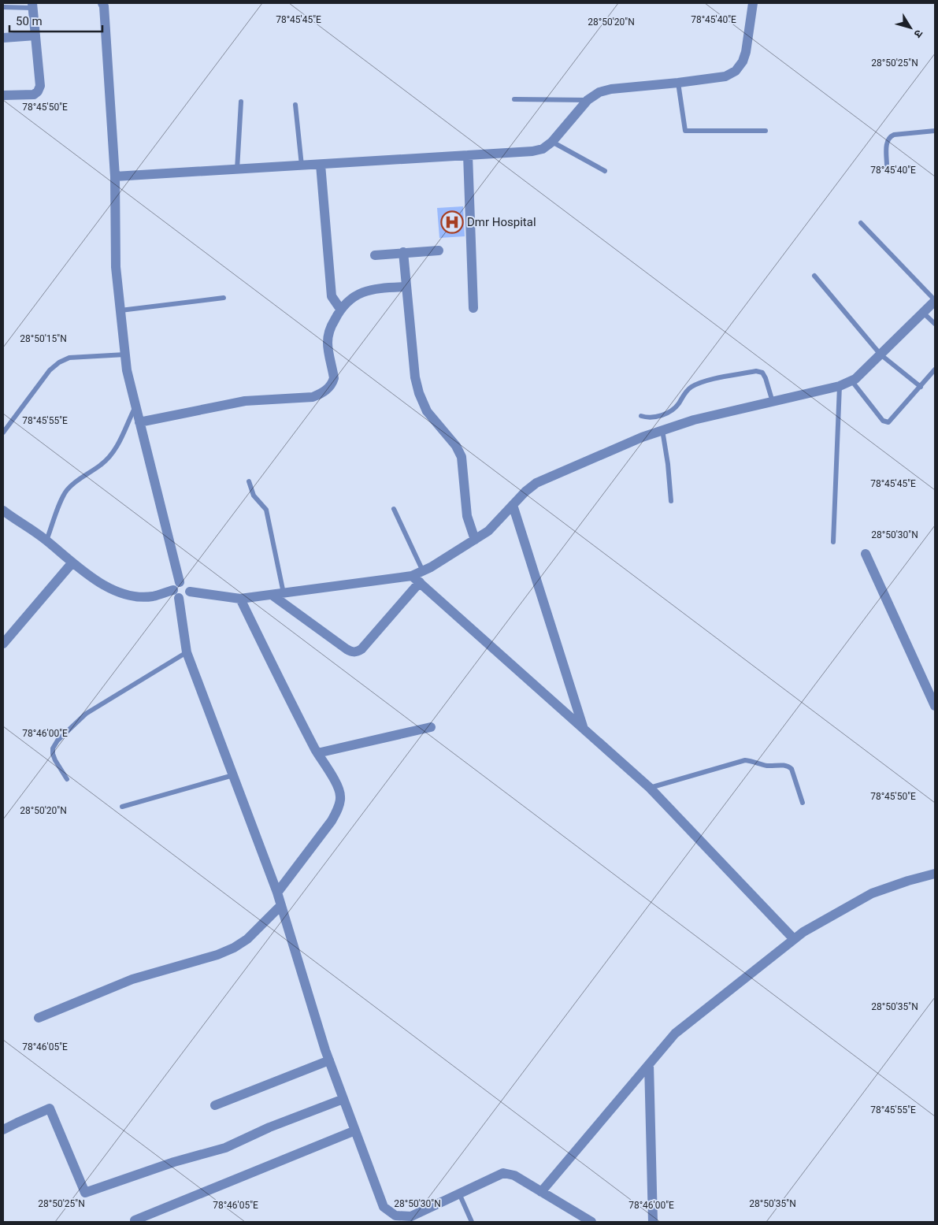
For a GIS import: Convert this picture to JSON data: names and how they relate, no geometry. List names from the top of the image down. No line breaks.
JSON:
{"places":{"hospital":["Dmr Hospital"]},"scale_bar":"50 m","north":"bottom right","coordinates":["78°45'45\"E","78°45'40\"E","28°50'20\"N","28°50'25\"N","78°45'50\"E","28°50'15\"N","78°45'55\"E","28°50'30\"N","78°46'00\"E","28°50'35\"N","78°46'05\"E"]}
